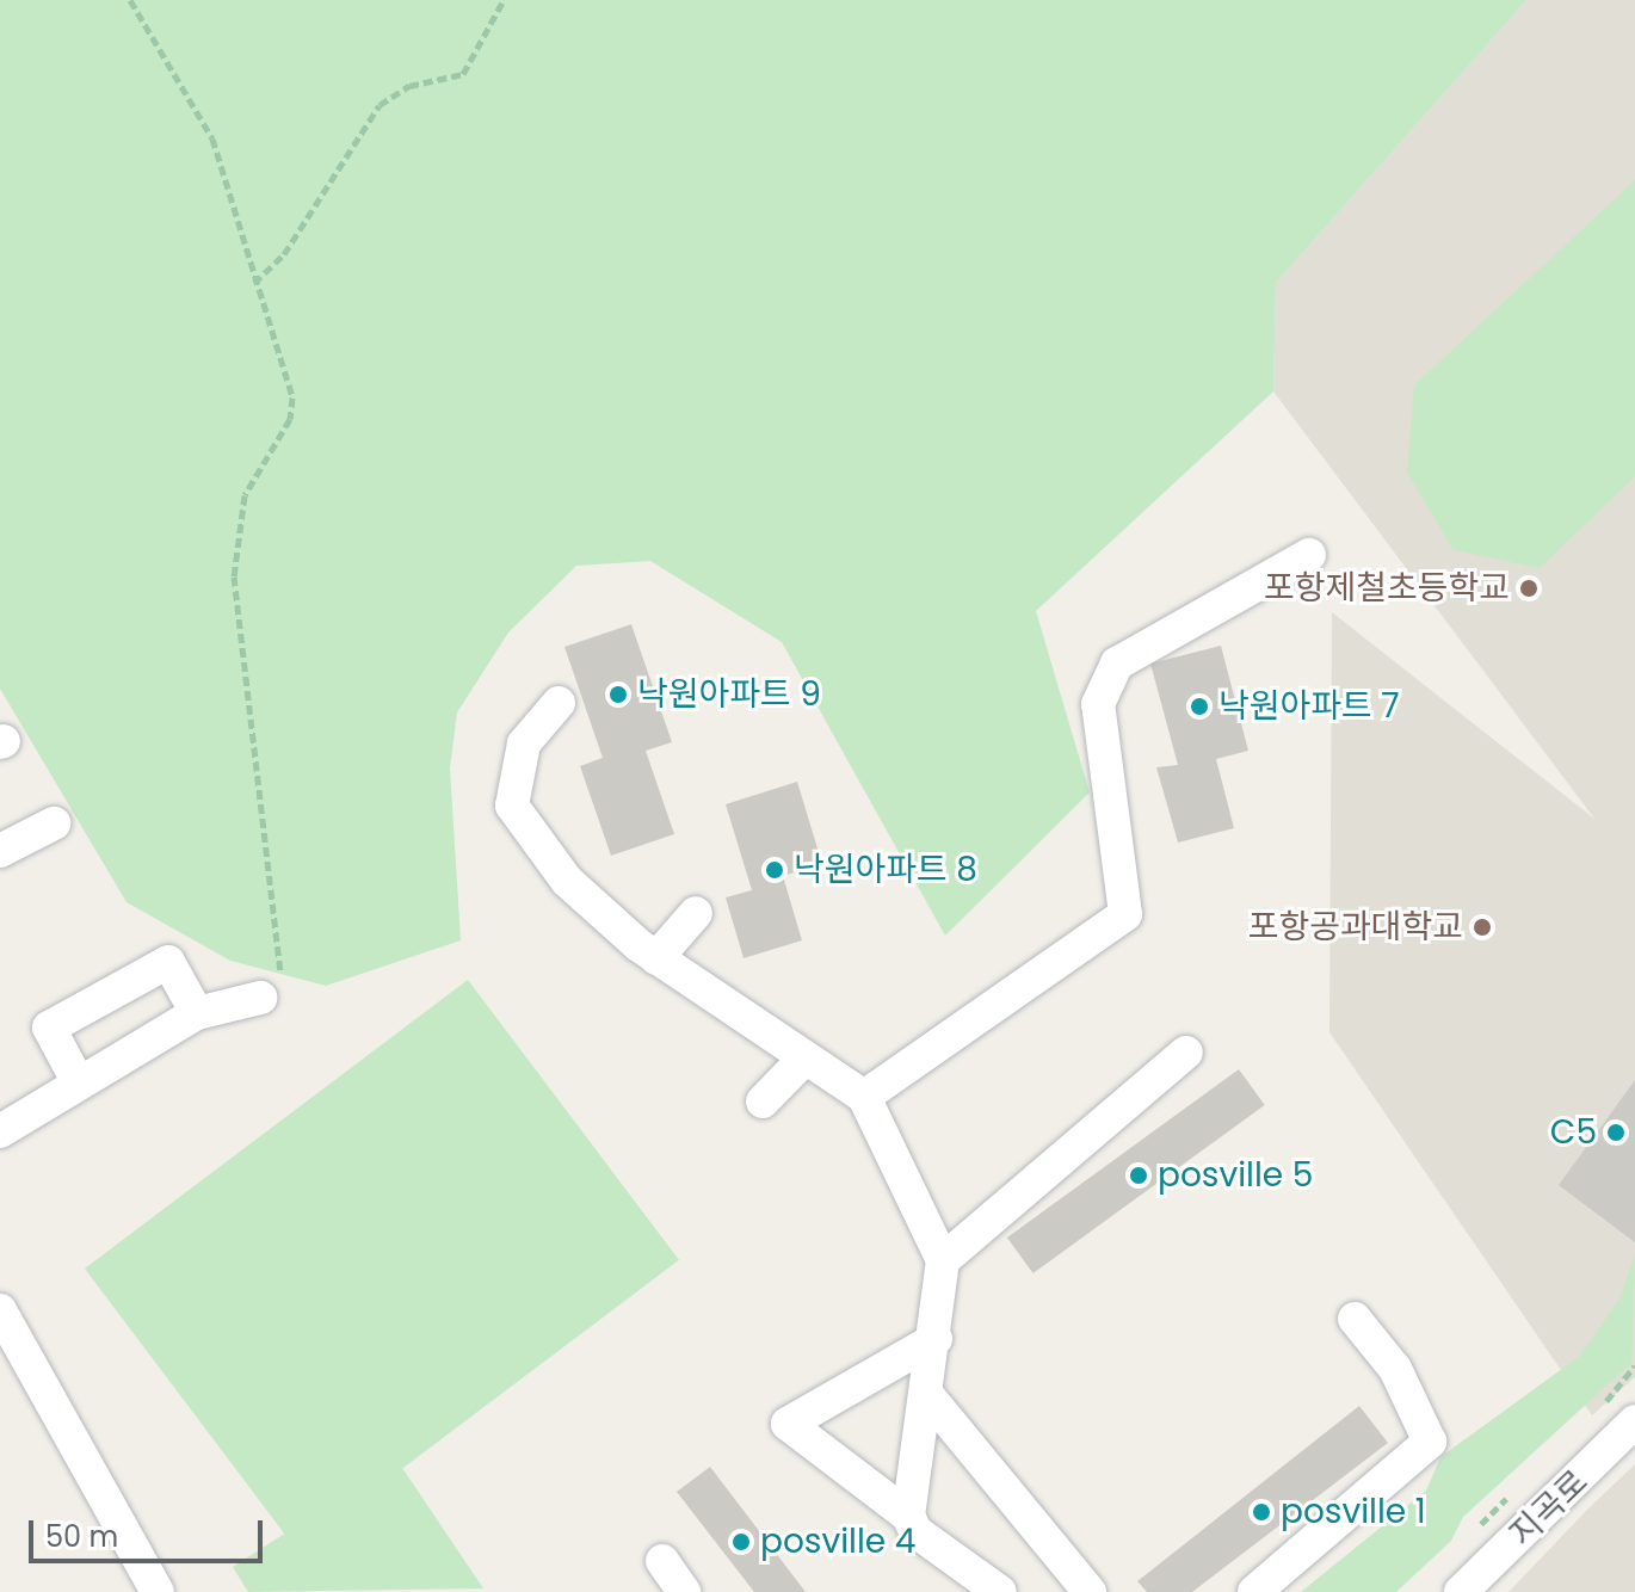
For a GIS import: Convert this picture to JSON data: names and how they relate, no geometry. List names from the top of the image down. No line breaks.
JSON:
{"streets":{"street":["지곡로"]},"places":["포항제철초등학교","낙원아파트 9","낙원아파트 7","낙원아파트 8","포항공과대학교","C5","posville 5","posville 1","posville 4"],"scale_bar":"50 m"}
